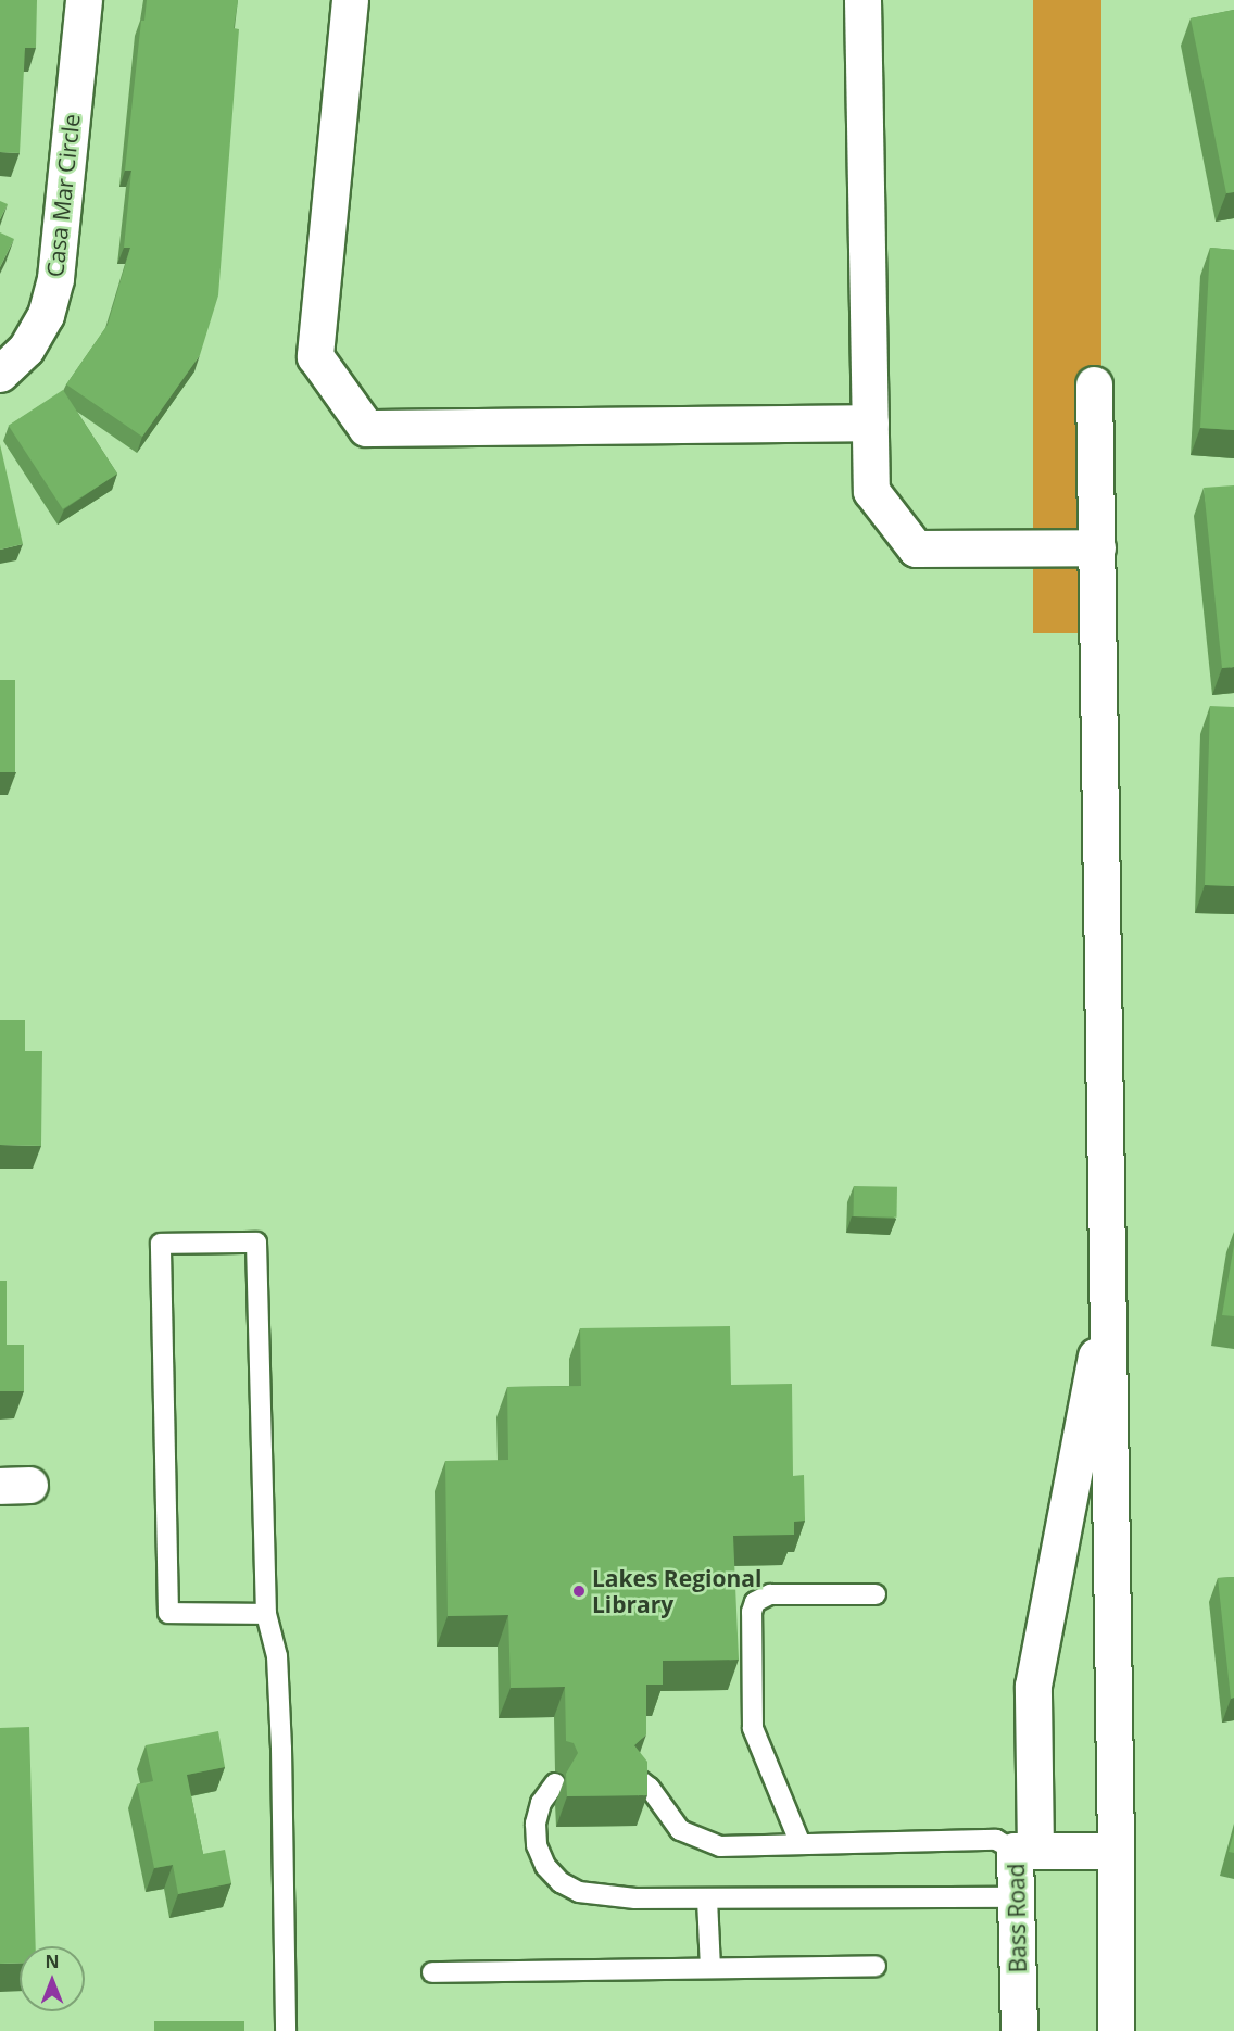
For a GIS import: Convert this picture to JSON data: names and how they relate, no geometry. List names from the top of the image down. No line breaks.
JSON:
{"streets":{"street":["Casa Mar Circle","Bass Road"]},"places":["Lakes Regional Library"],"north":"top"}
